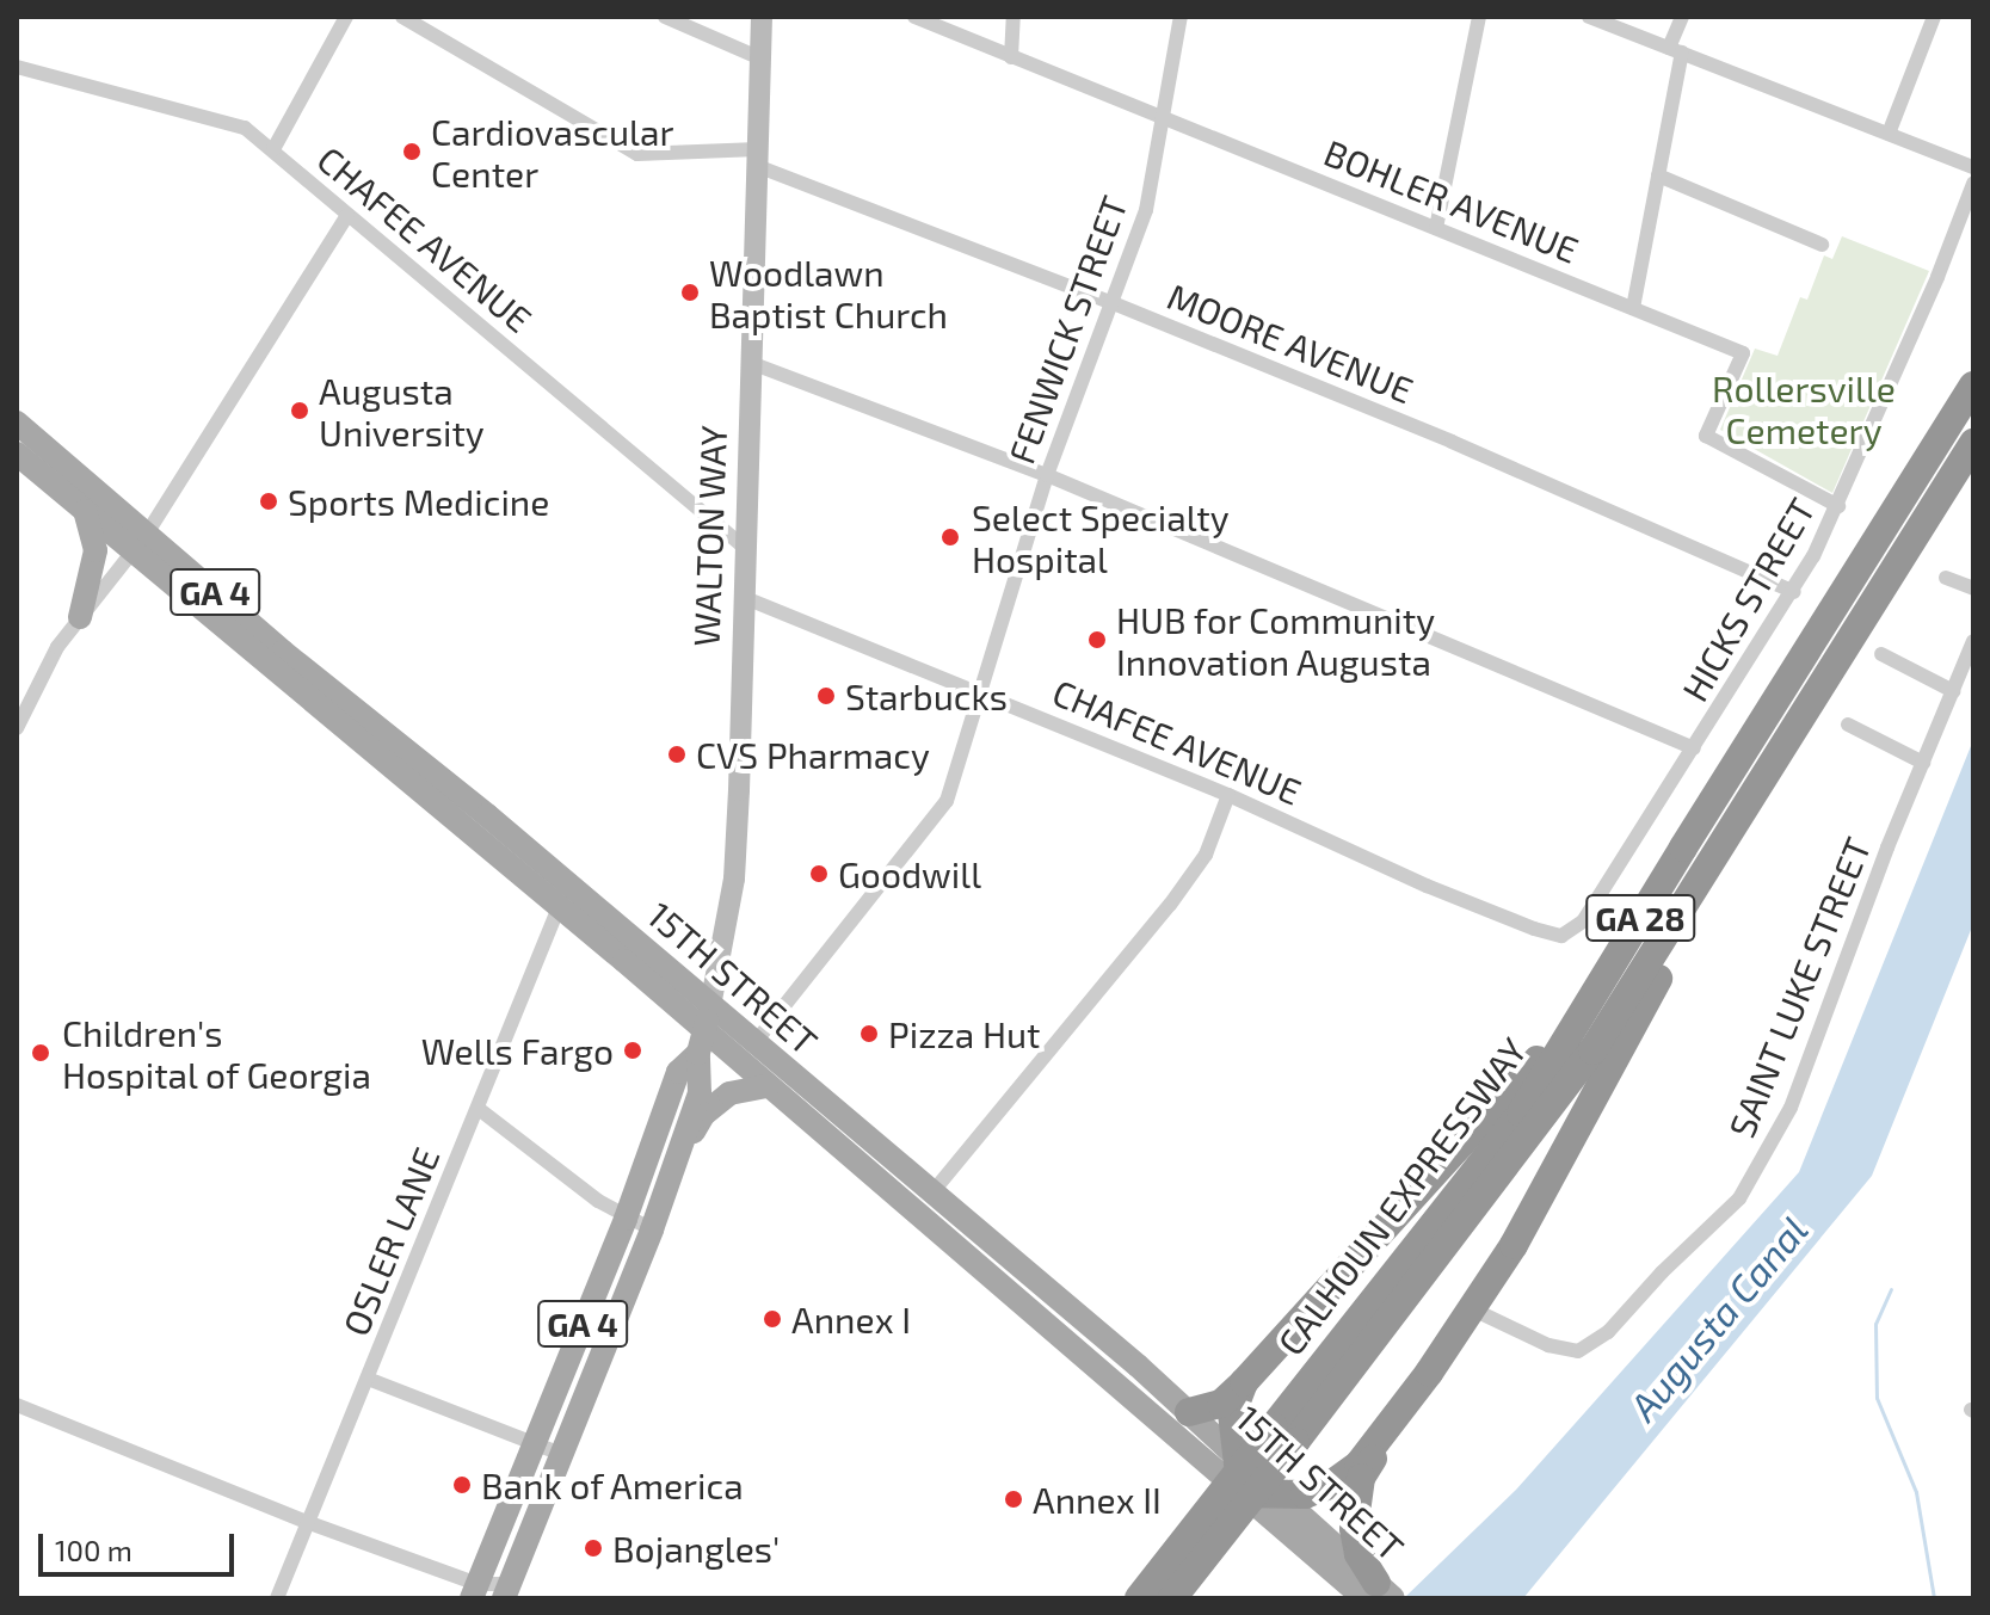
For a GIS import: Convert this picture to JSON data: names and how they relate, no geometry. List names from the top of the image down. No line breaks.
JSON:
{"streets":{"highway":["GA 28","CALHOUN EXPRESSWAY"],"main road":["WALTON WAY","GA 4","15TH STREET"],"street":["BOHLER AVENUE","CHAFEE AVENUE","FENWICK STREET","MOORE AVENUE","HICKS STREET","SAINT LUKE STREET","OSLER LANE"]},"crossings":[["BOHLER AVENUE","FENWICK STREET"],["BOHLER AVENUE","HICKS STREET"],["CHAFEE AVENUE","FENWICK STREET"],["CHAFEE AVENUE","WALTON WAY"],["CHAFEE AVENUE","HICKS STREET"],["FENWICK STREET","MOORE AVENUE"],["FENWICK STREET","15TH STREET"],["MOORE AVENUE","WALTON WAY"],["MOORE AVENUE","HICKS STREET"],["WALTON WAY","15TH STREET"],["15TH STREET","OSLER LANE"]],"water":["Augusta Canal"],"parks":["Rollersville Cemetery"],"places":["Cardiovascular Center","Woodlawn Baptist Church","Augusta University","Sports Medicine","Select Specialty Hospital","HUB for Community Innovation Augusta","Starbucks","CVS Pharmacy","Goodwill","Pizza Hut","Wells Fargo","Children's Hospital of Georgia","Annex I","Bank of America","Annex II","Bojangles'"],"scale_bar":"100 m"}
